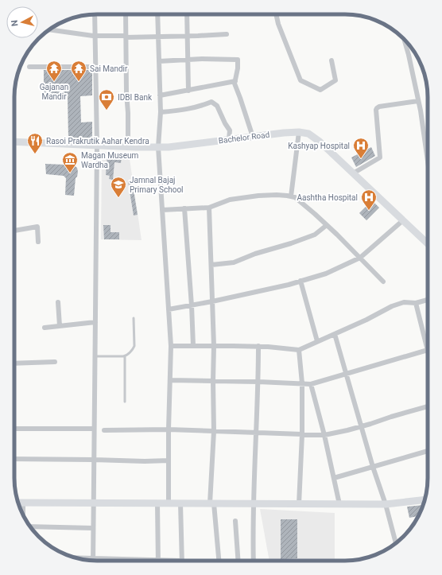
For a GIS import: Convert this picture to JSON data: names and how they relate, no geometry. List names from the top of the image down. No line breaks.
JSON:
{"streets":{"main road":["Bachelor Road"]},"places":{"temple":["Gajanan Mandir","Sai Mandir"],"bank":["IDBI Bank"],"restaurant":["Rasoi Prakrutik Aahar Kendra"],"hospital":["Kashyap Hospital","Aashtha Hospital"],"museum":["Magan Museum Wardha"],"school or university":["Jamnal Bajaj Primary School"]},"north":"left"}
